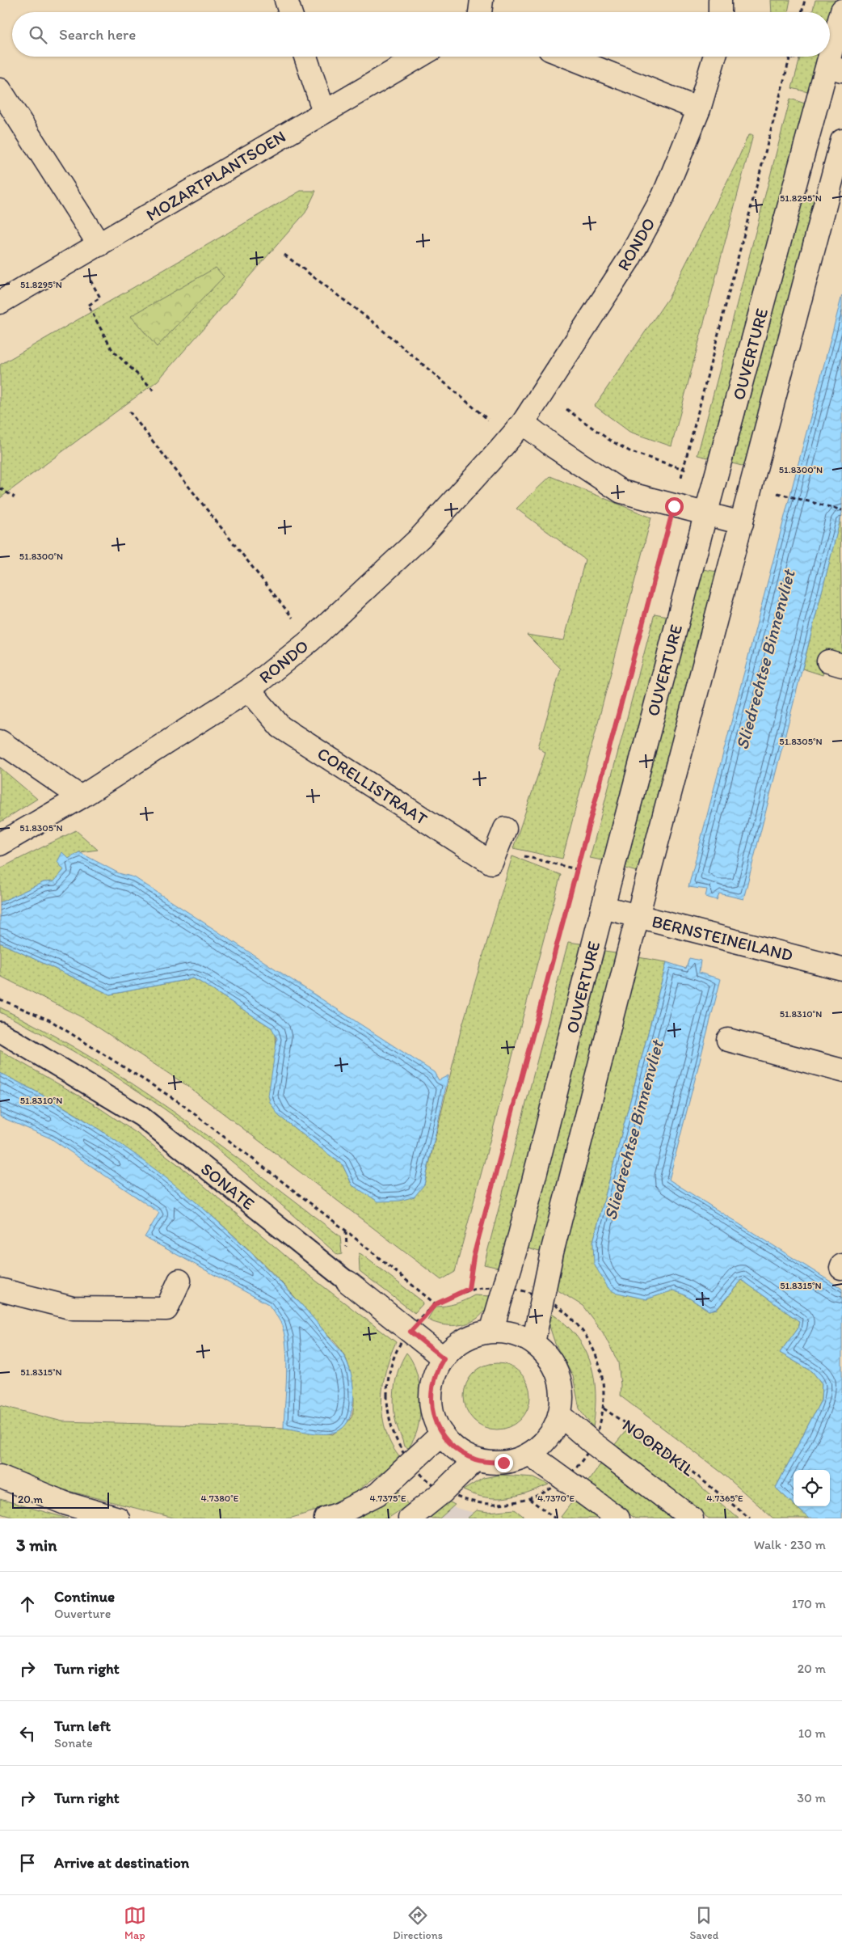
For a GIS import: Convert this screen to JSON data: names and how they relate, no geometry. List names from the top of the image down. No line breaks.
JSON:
{"streets":{"street":["MOZARTPLANTSOEN","RONDO","OUVERTURE","CORELLISTRAAT","BERNSTEINEILAND","SONATE","NOORDKIL"]},"crossings":[["RONDO","CORELLISTRAAT"],["OUVERTURE","BERNSTEINEILAND"],["OUVERTURE","SONATE"],["OUVERTURE","NOORDKIL"],["SONATE","NOORDKIL"]],"water":["Sliedrechtse Binnenvliet"],"scale_bar":"20 m","page":{"search":"Search here","scale":"20 m","heading":["3 min","Walk · 230 m"],"list":[["Continue","Ouverture","170 m"],["Turn right","20 m"],["Turn left","Sonate","10 m"],["Turn right","30 m"],"Arrive at destination"],"nav":["Map","Directions","Saved"]},"coordinates":["51.8295°N","51.8300°N","51.8305°N","51.8310°N","51.8315°N","4.7380°E","4.7375°E","4.7370°E","4.7365°E"]}
